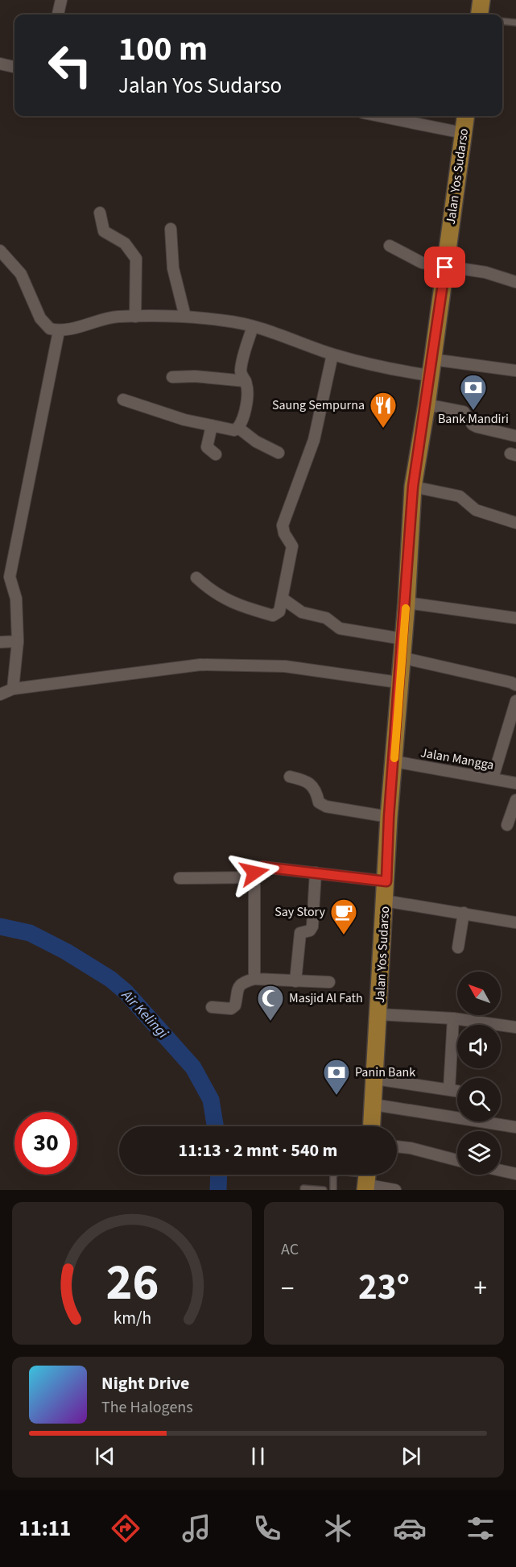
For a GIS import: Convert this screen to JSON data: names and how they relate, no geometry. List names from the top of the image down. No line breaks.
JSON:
{"streets":{"highway":["Jalan Yos Sudarso"],"street":["Jalan Mangga"]},"crossings":[["Jalan Yos Sudarso","Jalan Mangga"]],"water":["Air Kelingi"],"places":{"bank":["Bank Mandiri","Panin Bank"],"restaurant":["Saung Sempurna"],"cafe":["Say Story"],"mosque":["Masjid Al Fath"]},"north":"top left","page":{"turn":["100 m","Jalan Yos Sudarso"],"limit":"30","trip":"11:13 · 2 mnt · 540 m","tile":"AC","heat":["−","23°","+"],"song":["Night Drive","The Halogens"],"tabs":"11:11","gauge":["26","km/h"]}}
